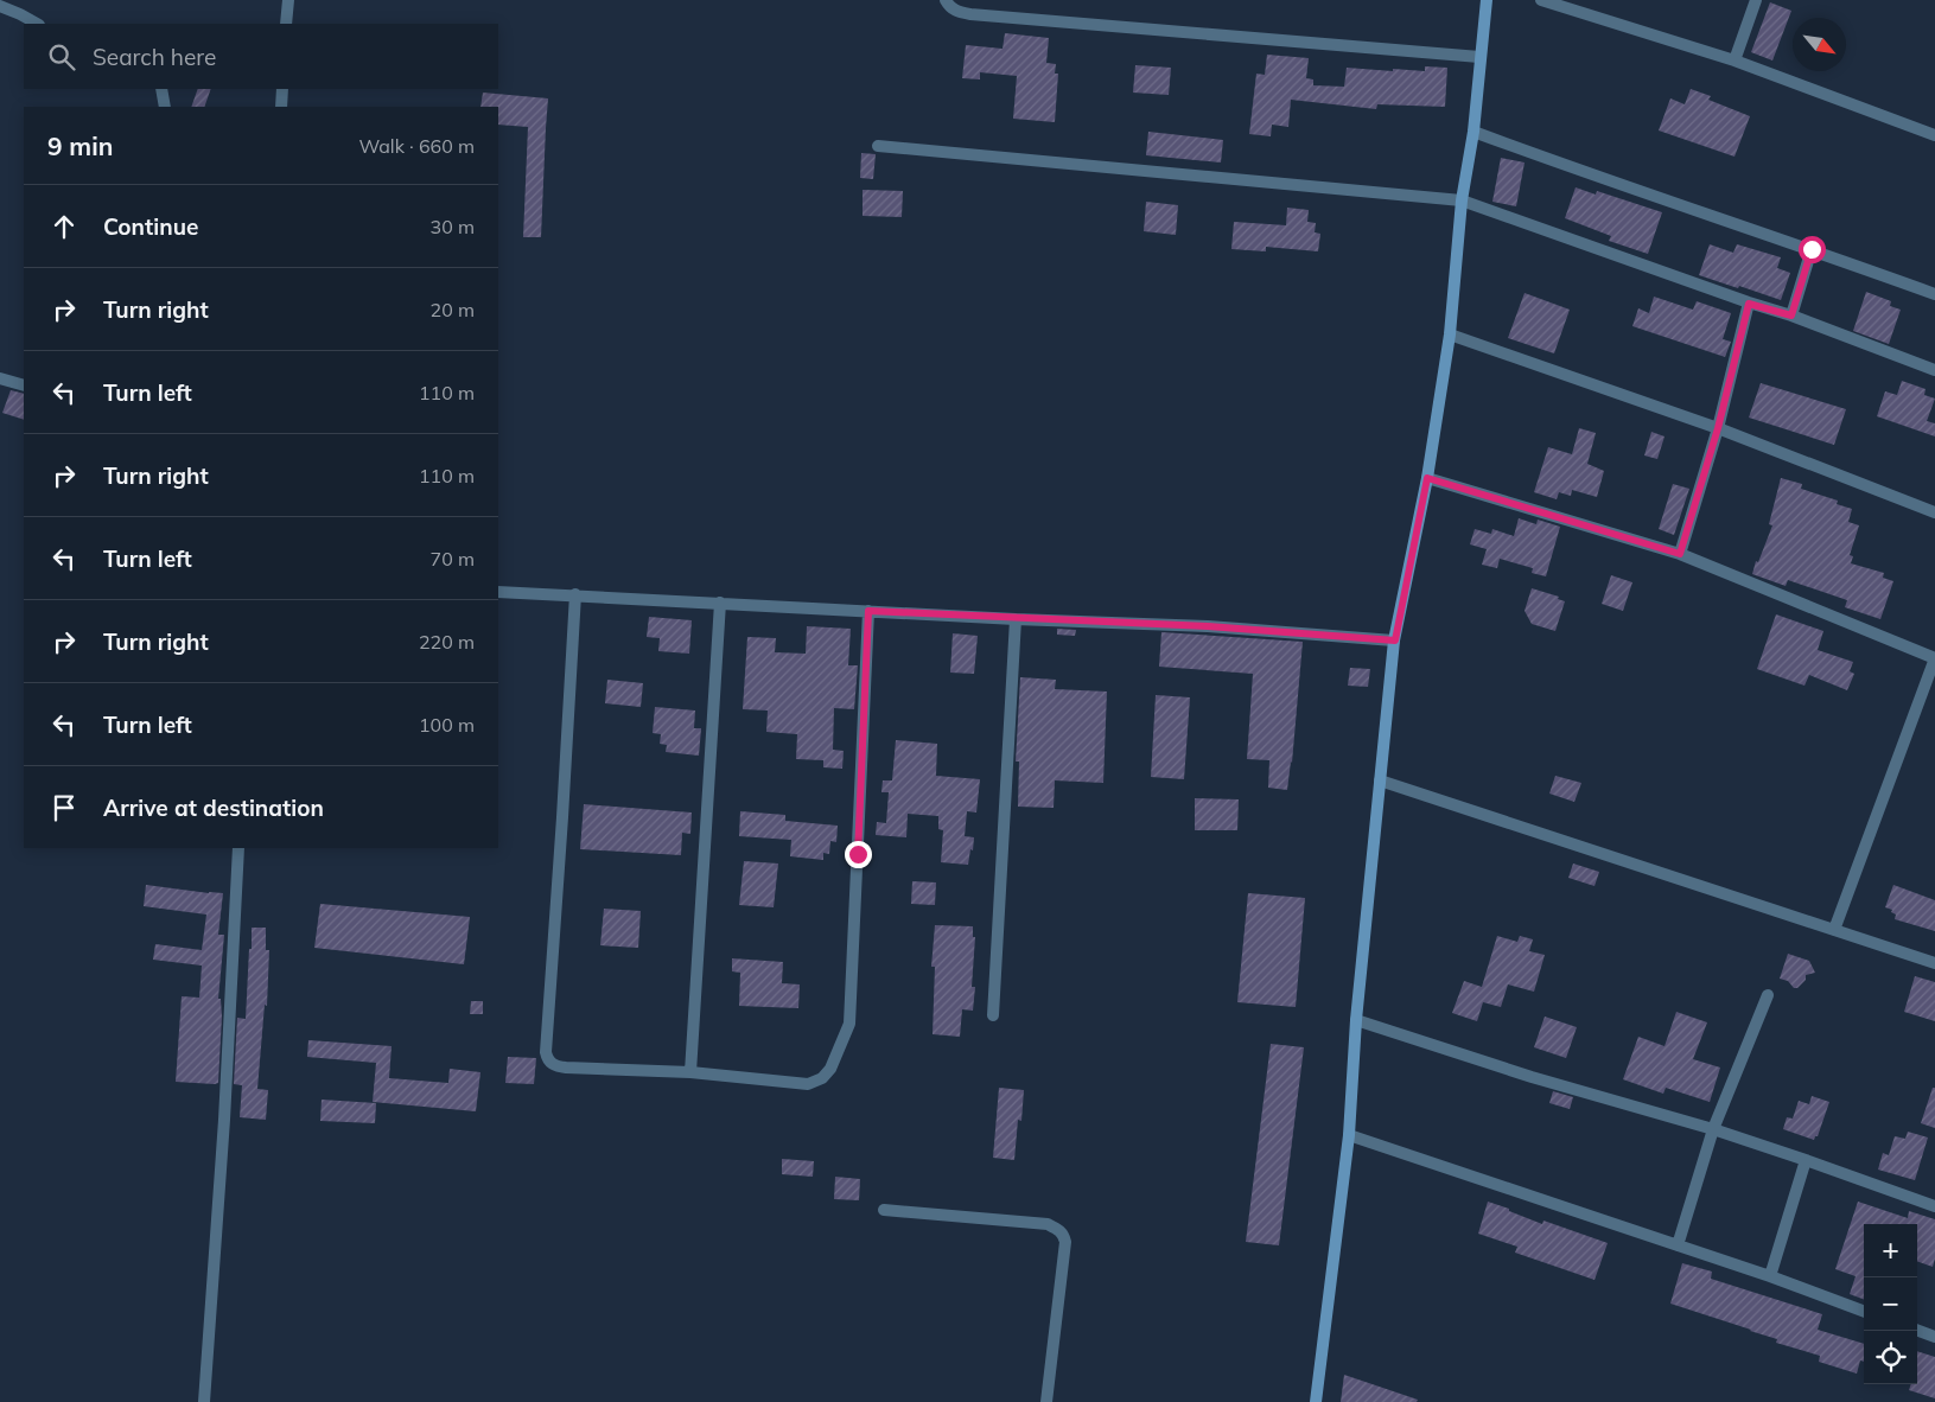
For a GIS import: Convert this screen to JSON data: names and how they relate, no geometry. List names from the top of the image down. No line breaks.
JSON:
{"north":"bottom right","page":{"search":"Search here","heading":["9 min","Walk · 660 m"],"list":[["Continue","30 m"],["Turn right","20 m"],["Turn left","110 m"],["Turn right","110 m"],["Turn left","70 m"],["Turn right","220 m"],["Turn left","100 m"],"Arrive at destination"],"map_buttons":["+","−"]}}
